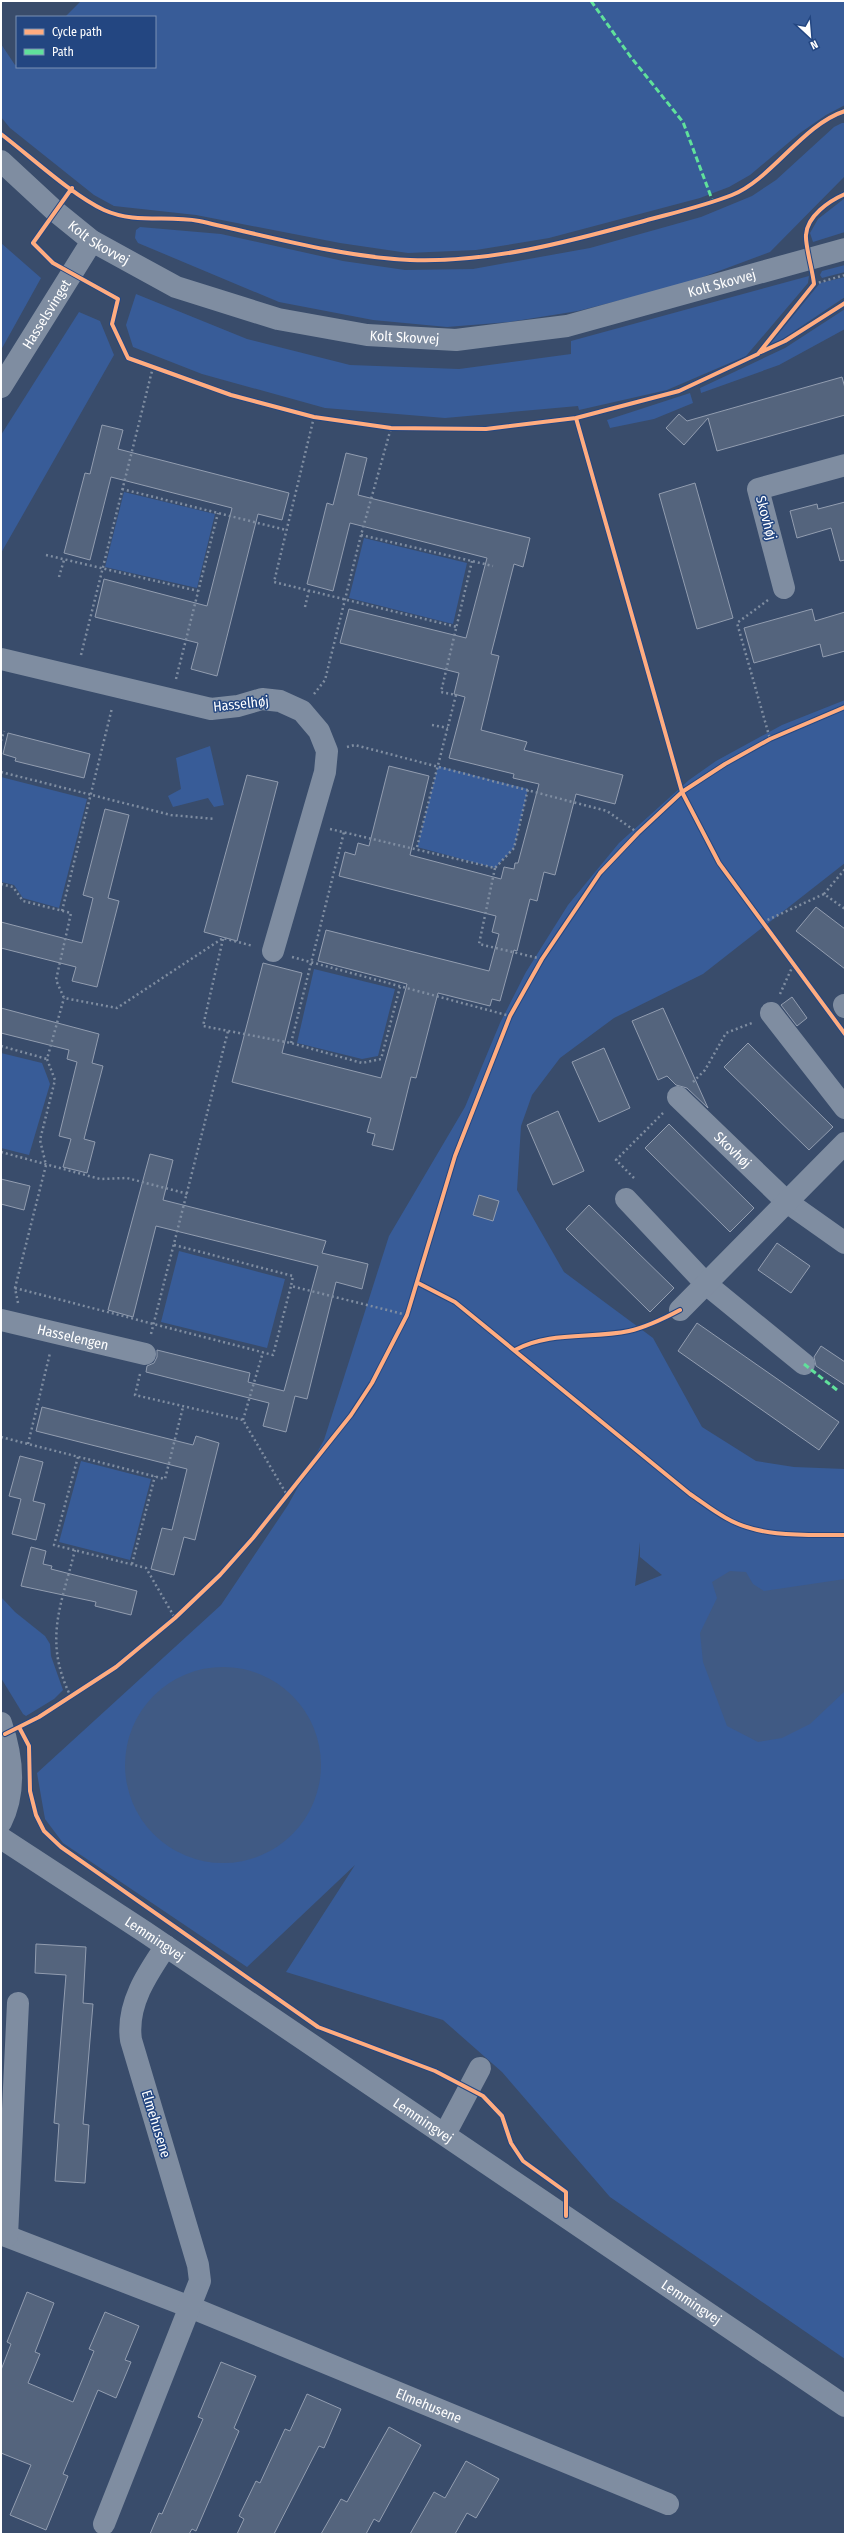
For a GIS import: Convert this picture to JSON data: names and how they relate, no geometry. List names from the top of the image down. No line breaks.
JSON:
{"streets":{"street":["Kolt Skovvej","Hasselsvinget","Skovhøj","Hasselhøj","Hasselengen","Lemmingvej","Elmehusene"]},"crossings":[["Kolt Skovvej","Hasselsvinget"],["Lemmingvej","Elmehusene"]],"legend":["Cycle path","Path"],"north":"bottom right"}
